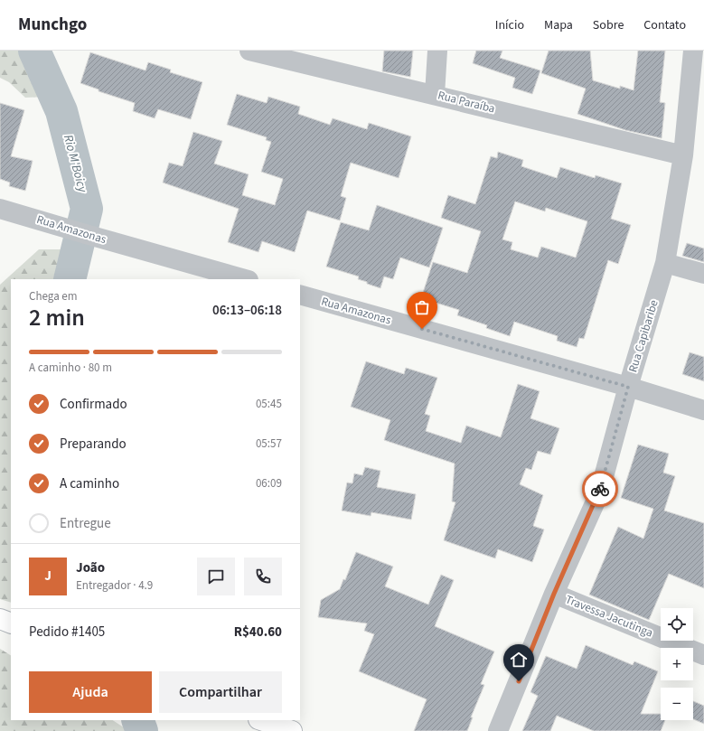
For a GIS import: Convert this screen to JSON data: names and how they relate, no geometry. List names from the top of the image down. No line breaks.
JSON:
{"streets":{"street":["Rua Paraíba","Rua Amazonas","Rua Capibaribe","Travessa Jacutinga"]},"crossings":[["Rua Paraíba","Rua Capibaribe"],["Rua Amazonas","Rua Capibaribe"],["Rua Capibaribe","Travessa Jacutinga"]],"water":["Rio M'Boicy"],"page":{"header":"Munchgo","nav":["Início","Mapa","Sobre","Contato"],"heading":["2 min","Chega em","06:13–06:18"],"panel":["João","Entregador · 4.9","Pedido #1405","R$40.60"],"bar":"A caminho · 80 m","list":[["Confirmado","05:45"],["Preparando","05:57"],["A caminho","06:09"],"Entregue"],"round":"J","map_buttons":["+","−"],"buttons":["Ajuda","Compartilhar"]}}
